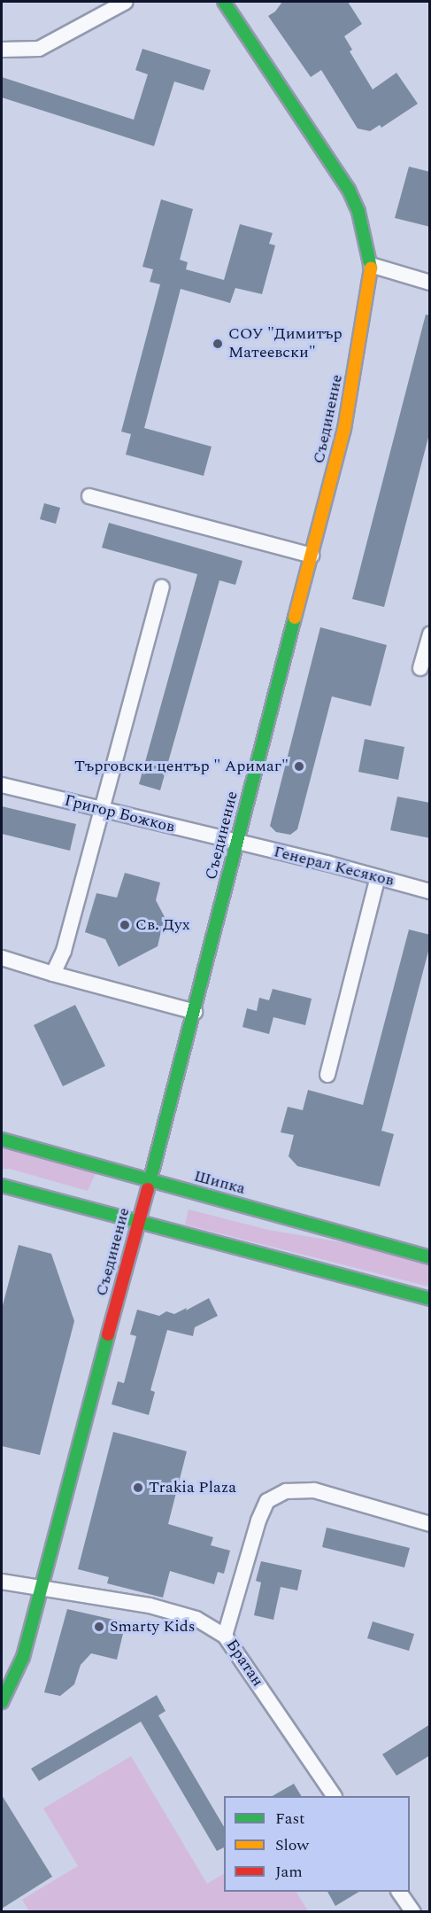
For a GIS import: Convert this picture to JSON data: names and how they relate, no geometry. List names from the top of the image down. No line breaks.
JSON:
{"streets":{"street":["Съединение","Григор Божков","Генерал Кесяков","Шипка","Братан"]},"crossings":[["Съединение","Григор Божков"],["Съединение","Генерал Кесяков"],["Съединение","Шипка"],["Съединение","Братан"],["Григор Божков","Генерал Кесяков"]],"places":["СОУ \"Димитър Матеевски\"","Търговски център \" Аримаг\"","Св. Дух","Trakia Plaza","Smarty Kids"],"legend":["Fast","Slow","Jam"]}
